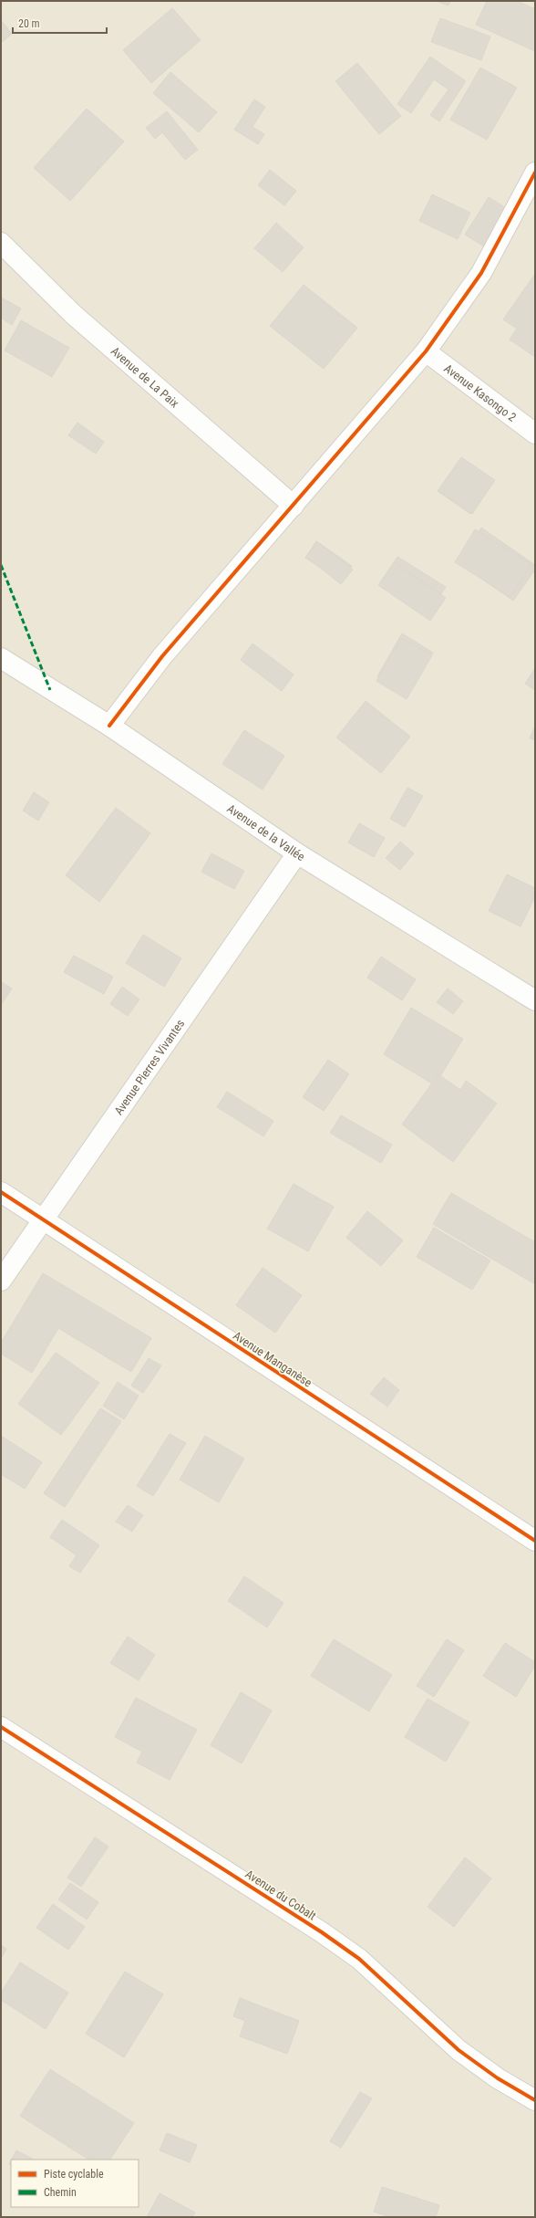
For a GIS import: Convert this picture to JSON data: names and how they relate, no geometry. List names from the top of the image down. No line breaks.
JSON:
{"streets":{"street":["Avenue de La Paix","Avenue Kasongo 2","Avenue de la Vallée","Avenue Pierres Vivantes","Avenue Manganèse","Avenue du Cobalt"]},"crossings":[["Avenue de la Vallée","Avenue Pierres Vivantes"],["Avenue Pierres Vivantes","Avenue Manganèse"]],"legend":["Piste cyclable","Chemin"],"scale_bar":"20 m"}
